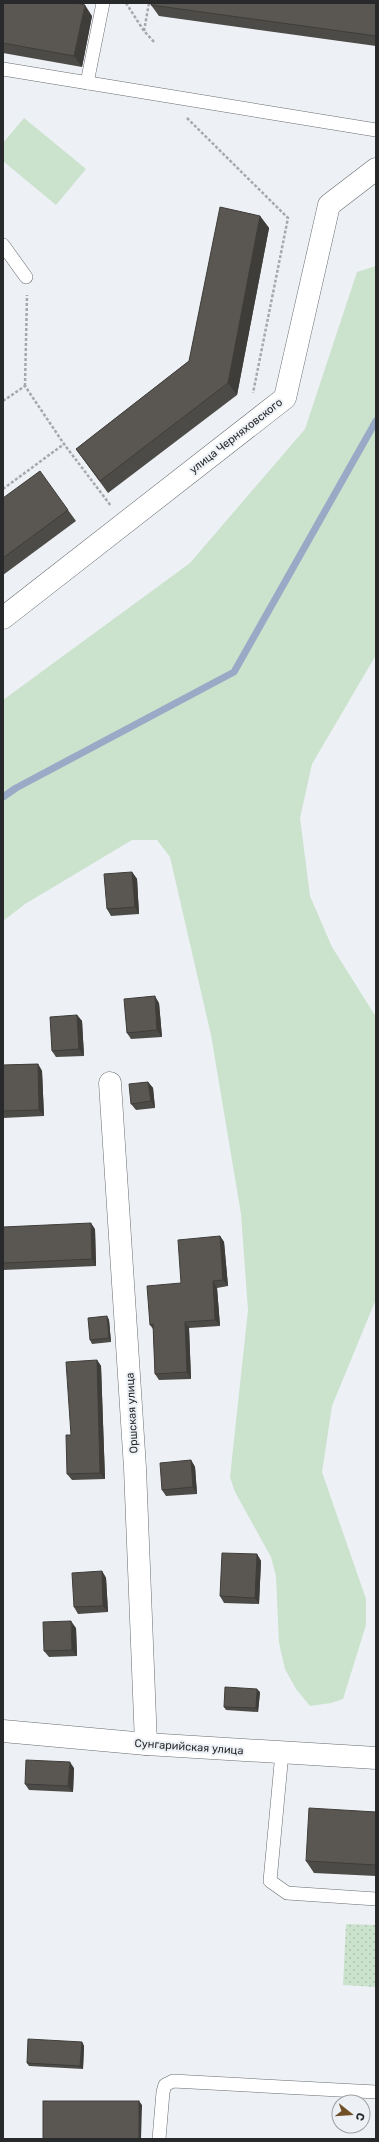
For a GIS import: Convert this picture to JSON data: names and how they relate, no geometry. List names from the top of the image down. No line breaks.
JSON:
{"streets":{"street":["улица Черняховского","Оршская улица","Сунгарийская улица"]},"crossings":[["Оршская улица","Сунгарийская улица"]],"north":"right"}
